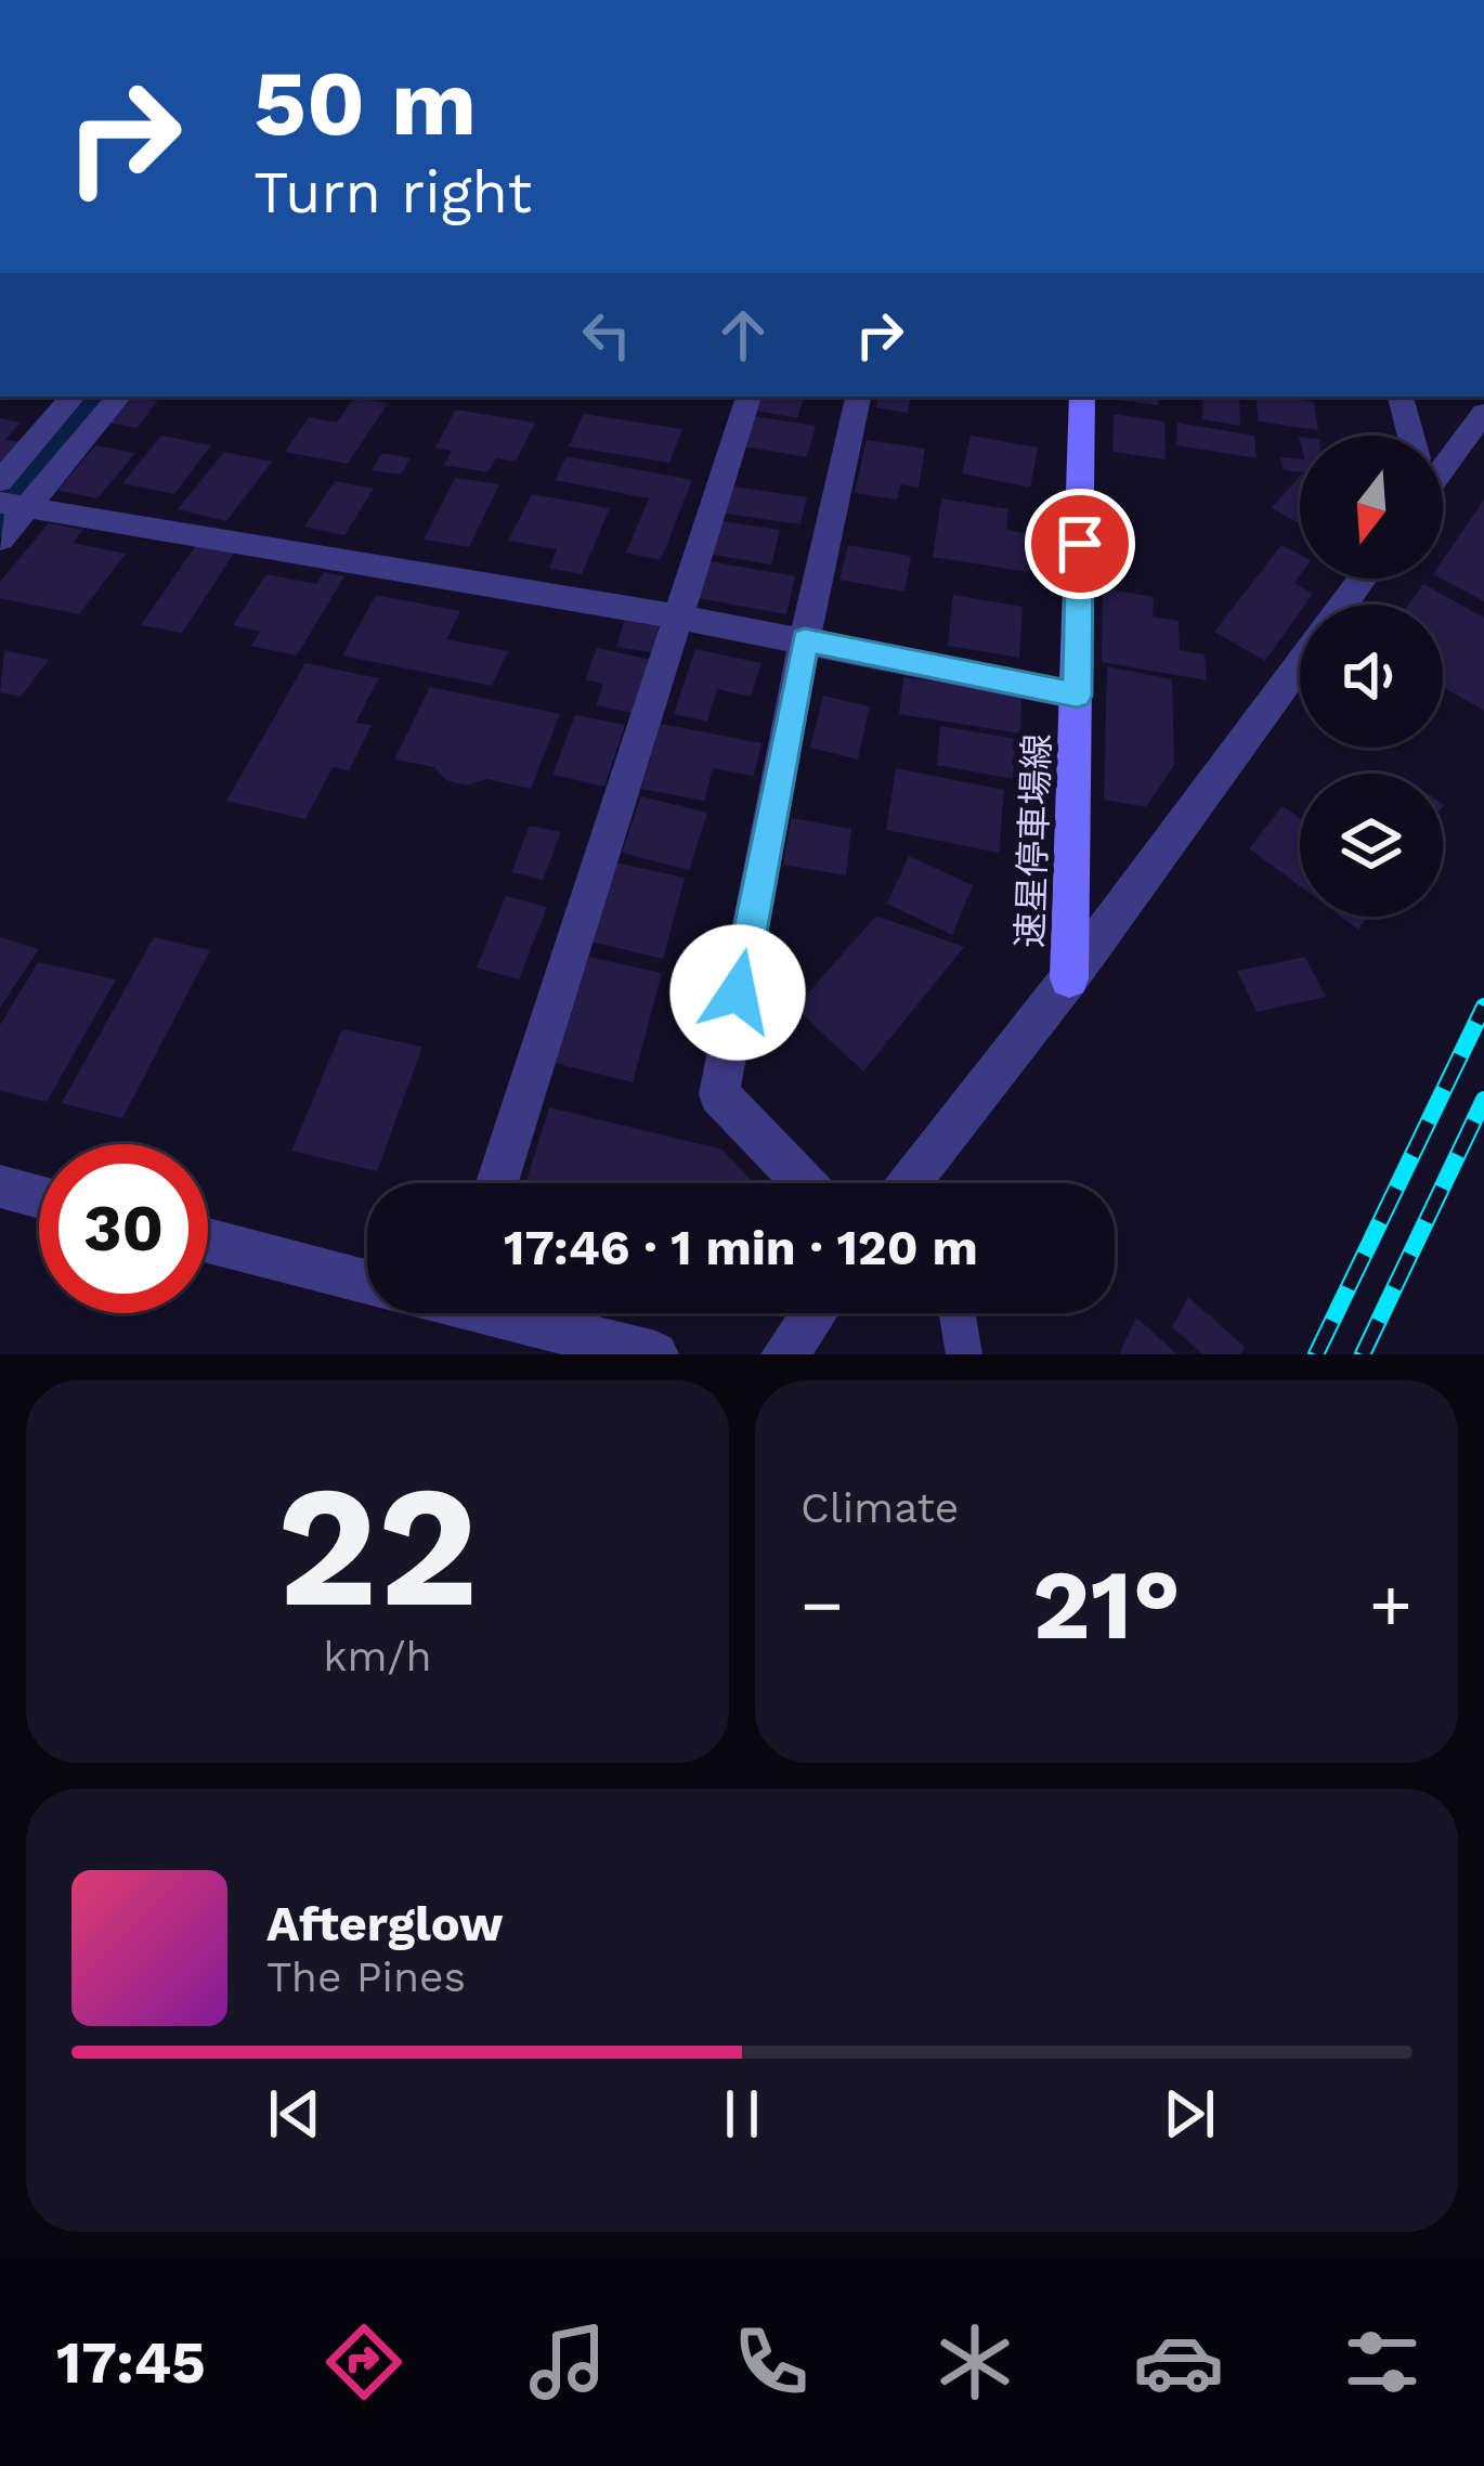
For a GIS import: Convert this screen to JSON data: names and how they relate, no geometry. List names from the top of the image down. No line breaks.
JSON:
{"streets":{"main road":["速星停車場線"]},"north":"bottom","page":{"turn":["50 m","Turn right"],"limit":"30","trip":"17:46 · 1 min · 120 m","tile":[["22","km/h"],"Climate"],"heat":["−","21°","+"],"song":["Afterglow","The Pines"],"tabs":"17:45"}}
